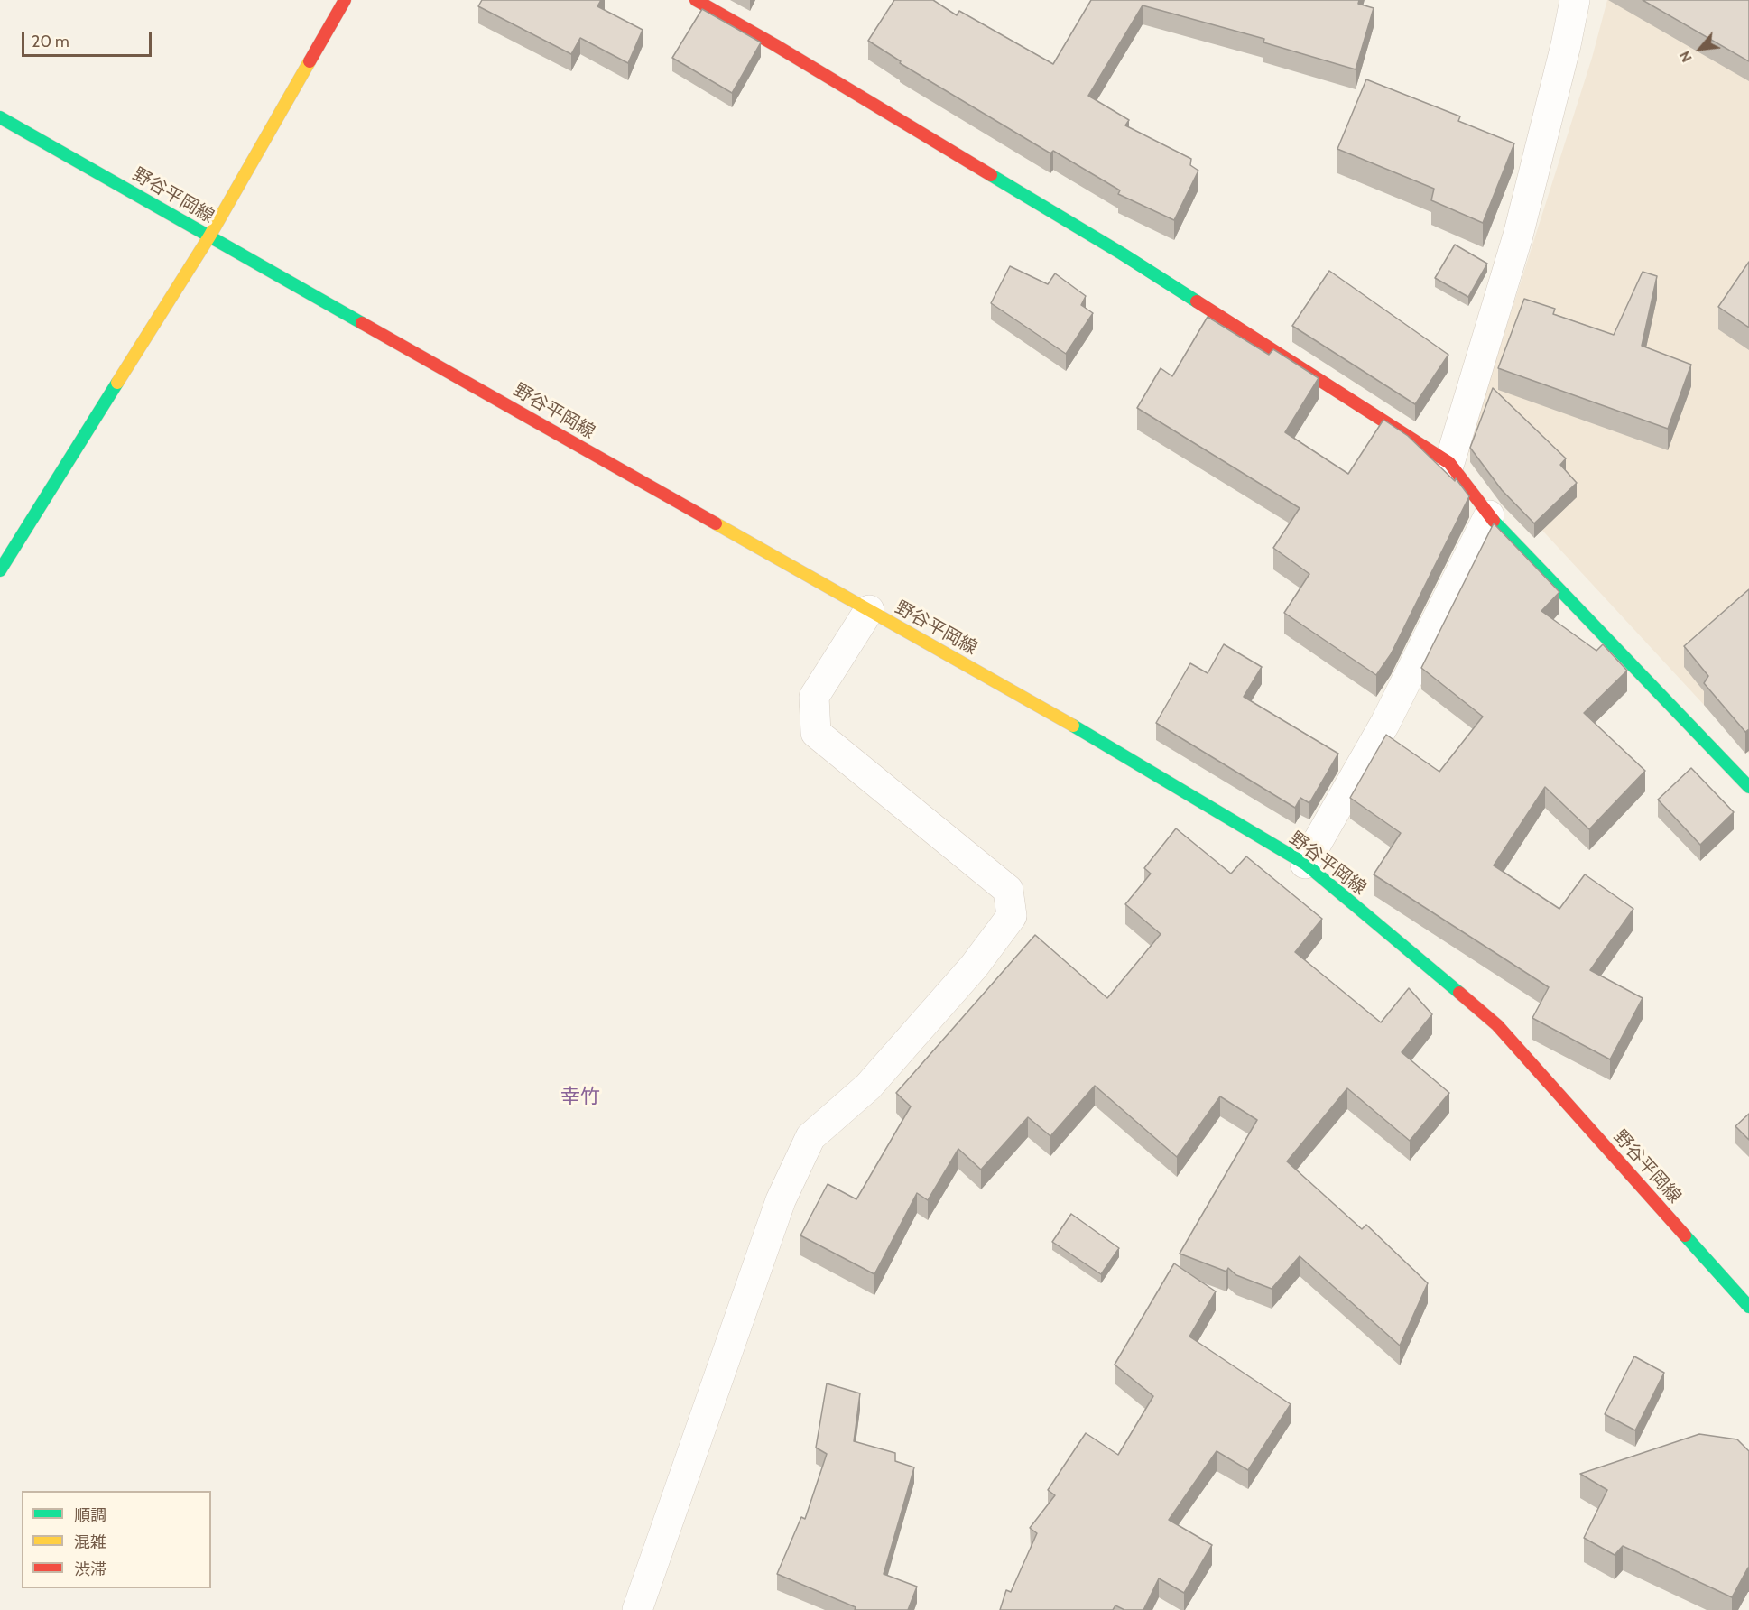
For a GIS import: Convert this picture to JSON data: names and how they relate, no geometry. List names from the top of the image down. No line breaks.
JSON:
{"streets":{"main road":["野谷平岡線"]},"districts":["幸竹"],"legend":["順調","混雑","渋滞"],"scale_bar":"20 m","north":"bottom left"}
